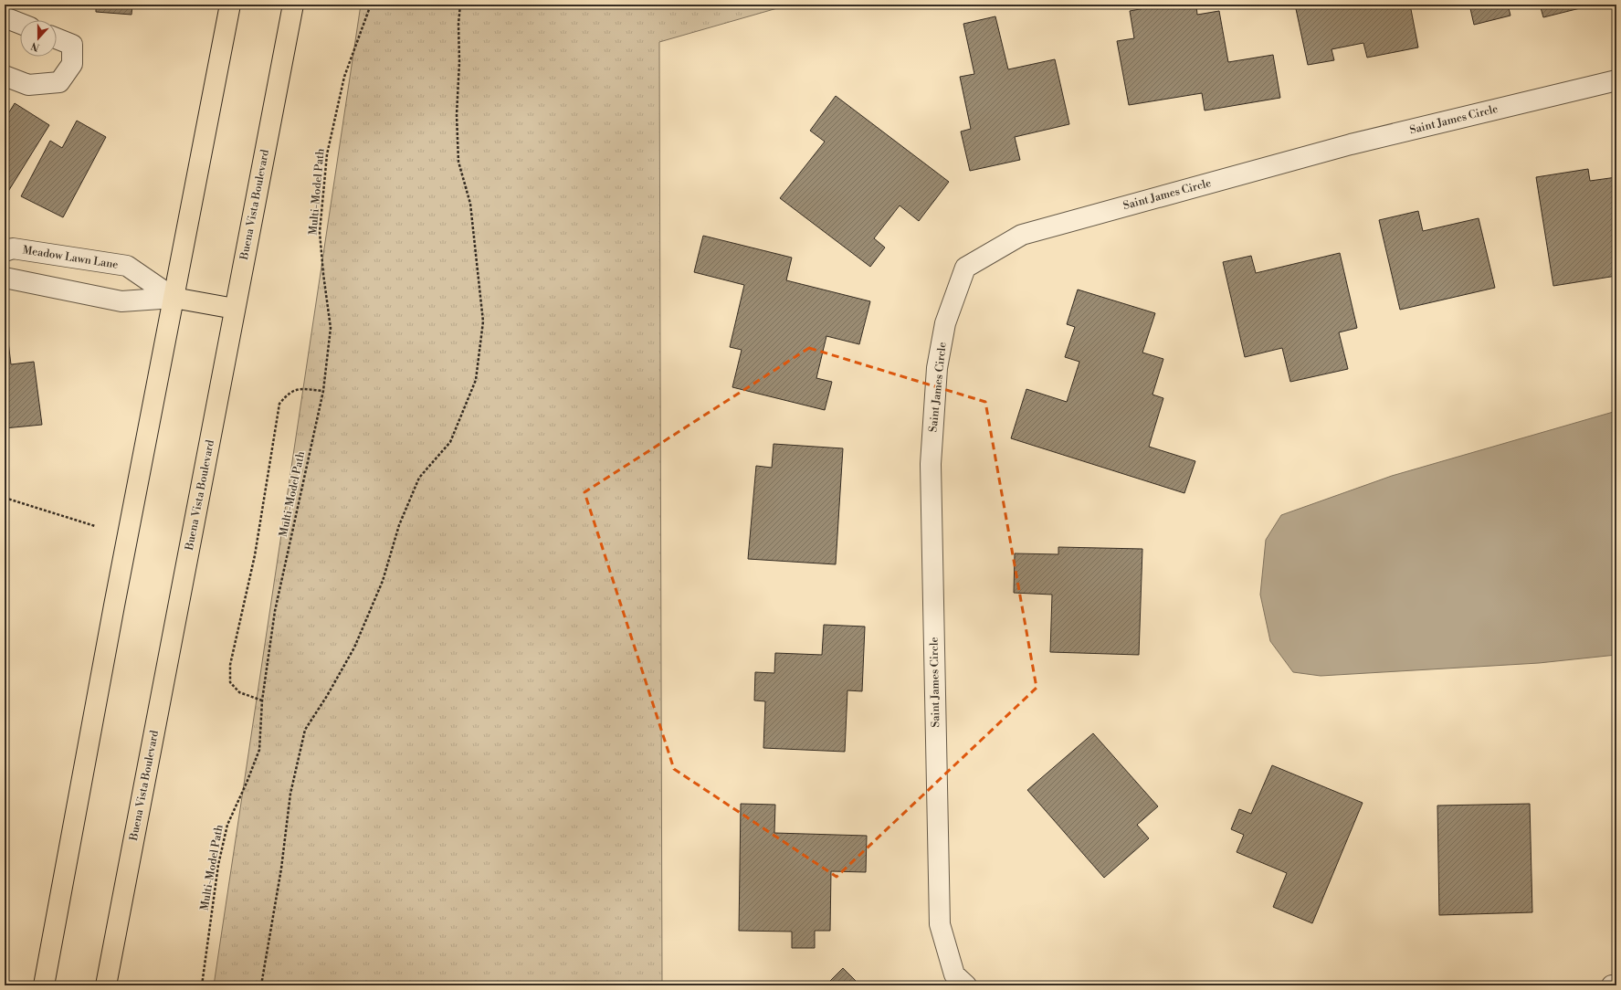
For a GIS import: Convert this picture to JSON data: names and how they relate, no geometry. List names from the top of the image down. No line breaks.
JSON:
{"streets":{"main road":["Buena Vista Boulevard"],"street":["Saint James Circle","Meadow Lawn Lane"],"path":["Multi-Model Path"]},"north":"bottom"}
